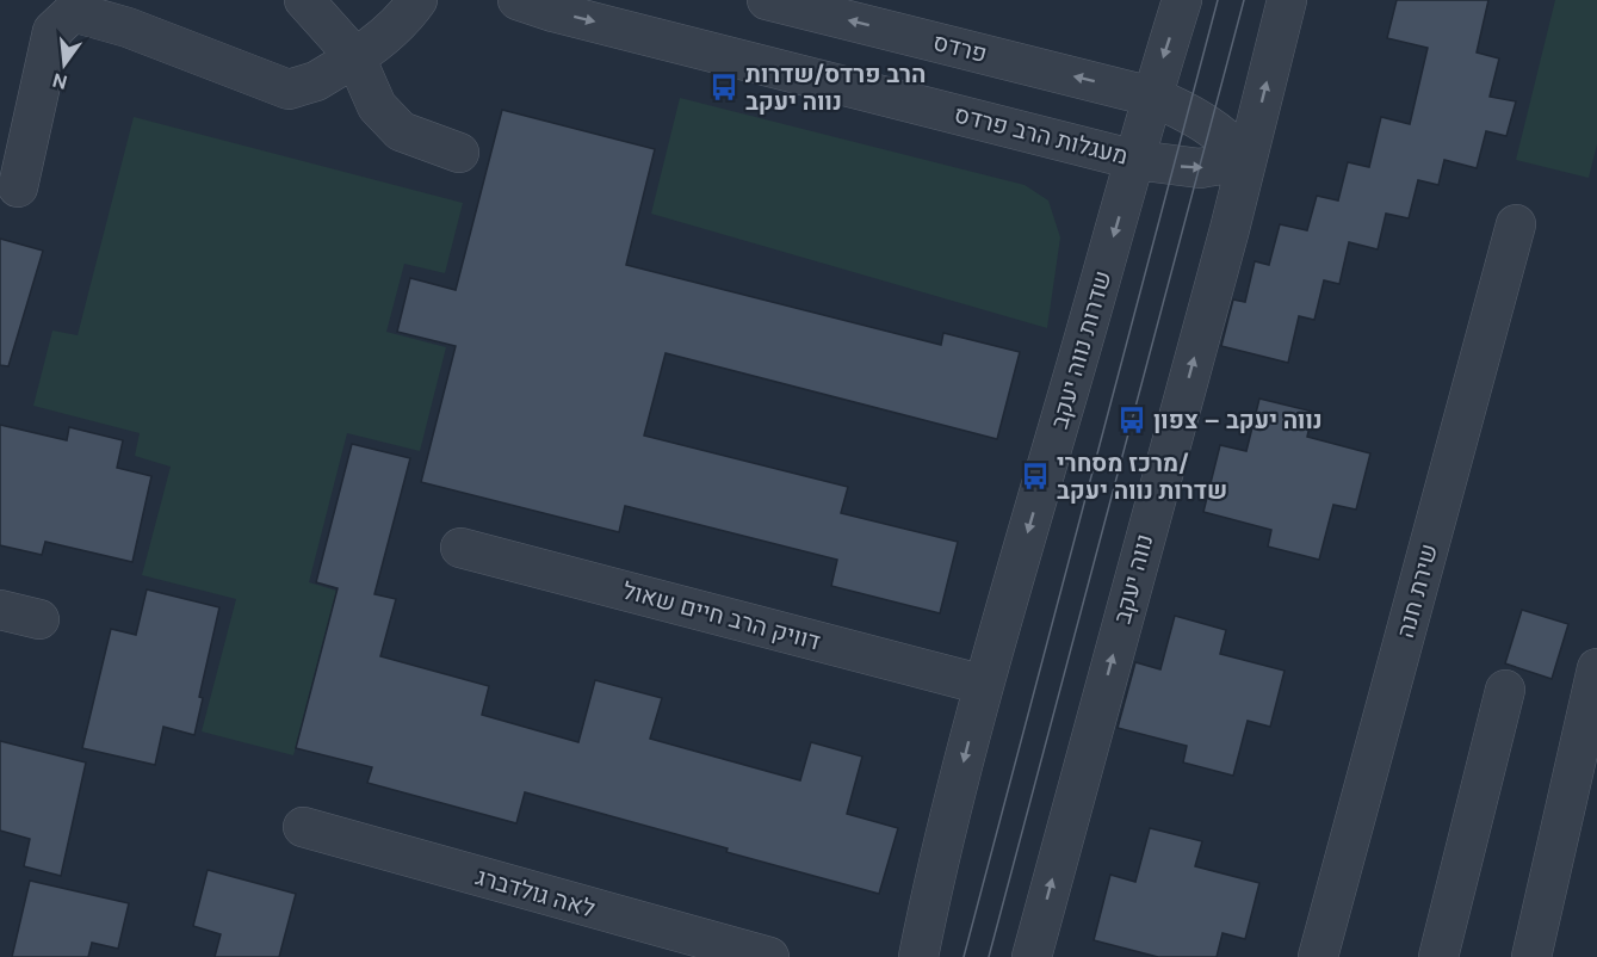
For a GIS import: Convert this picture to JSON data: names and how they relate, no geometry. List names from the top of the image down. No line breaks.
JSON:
{"streets":{"street":["פרדס","מעגלות הרב פרדס","שדרות נווה יעקב","נווה יעקב","שירת חנה","דוויק הרב חיים שאול","לאה גולדברג"]},"crossings":[["פרדס","שדרות נווה יעקב"],["מעגלות הרב פרדס","שדרות נווה יעקב"],["מעגלות הרב פרדס","נווה יעקב"],["שדרות נווה יעקב","דוויק הרב חיים שאול"]],"one_way":["פרדס","מעגלות הרב פרדס","שדרות נווה יעקב"],"places":{"bus stop":["הרב פרדס/שדרות נווה יעקב","נווה יעקב – צפון","מרכז מסחרי/ שדרות נווה יעקב"]},"north":"bottom"}
